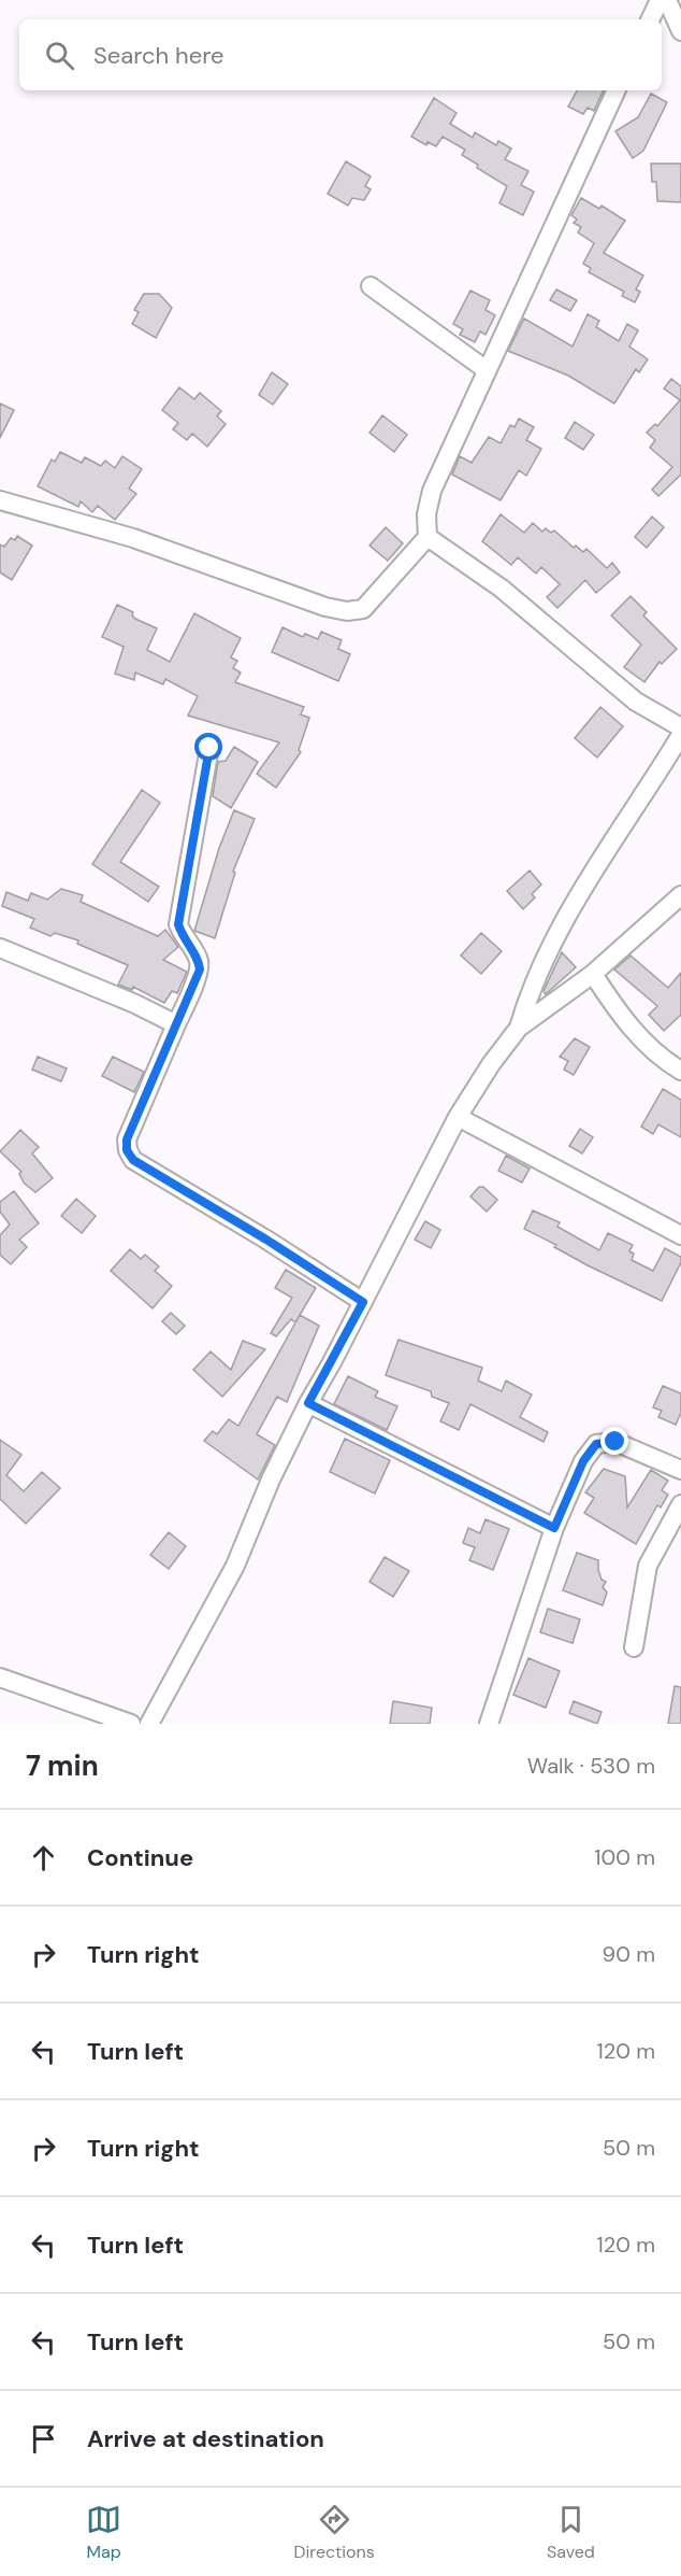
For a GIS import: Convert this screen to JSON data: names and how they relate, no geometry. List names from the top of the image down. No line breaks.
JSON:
{"page":{"search":"Search here","heading":["7 min","Walk · 530 m"],"list":[["Continue","100 m"],["Turn right","90 m"],["Turn left","120 m"],["Turn right","50 m"],["Turn left","120 m"],["Turn left","50 m"],"Arrive at destination"],"nav":["Map","Directions","Saved"]}}
